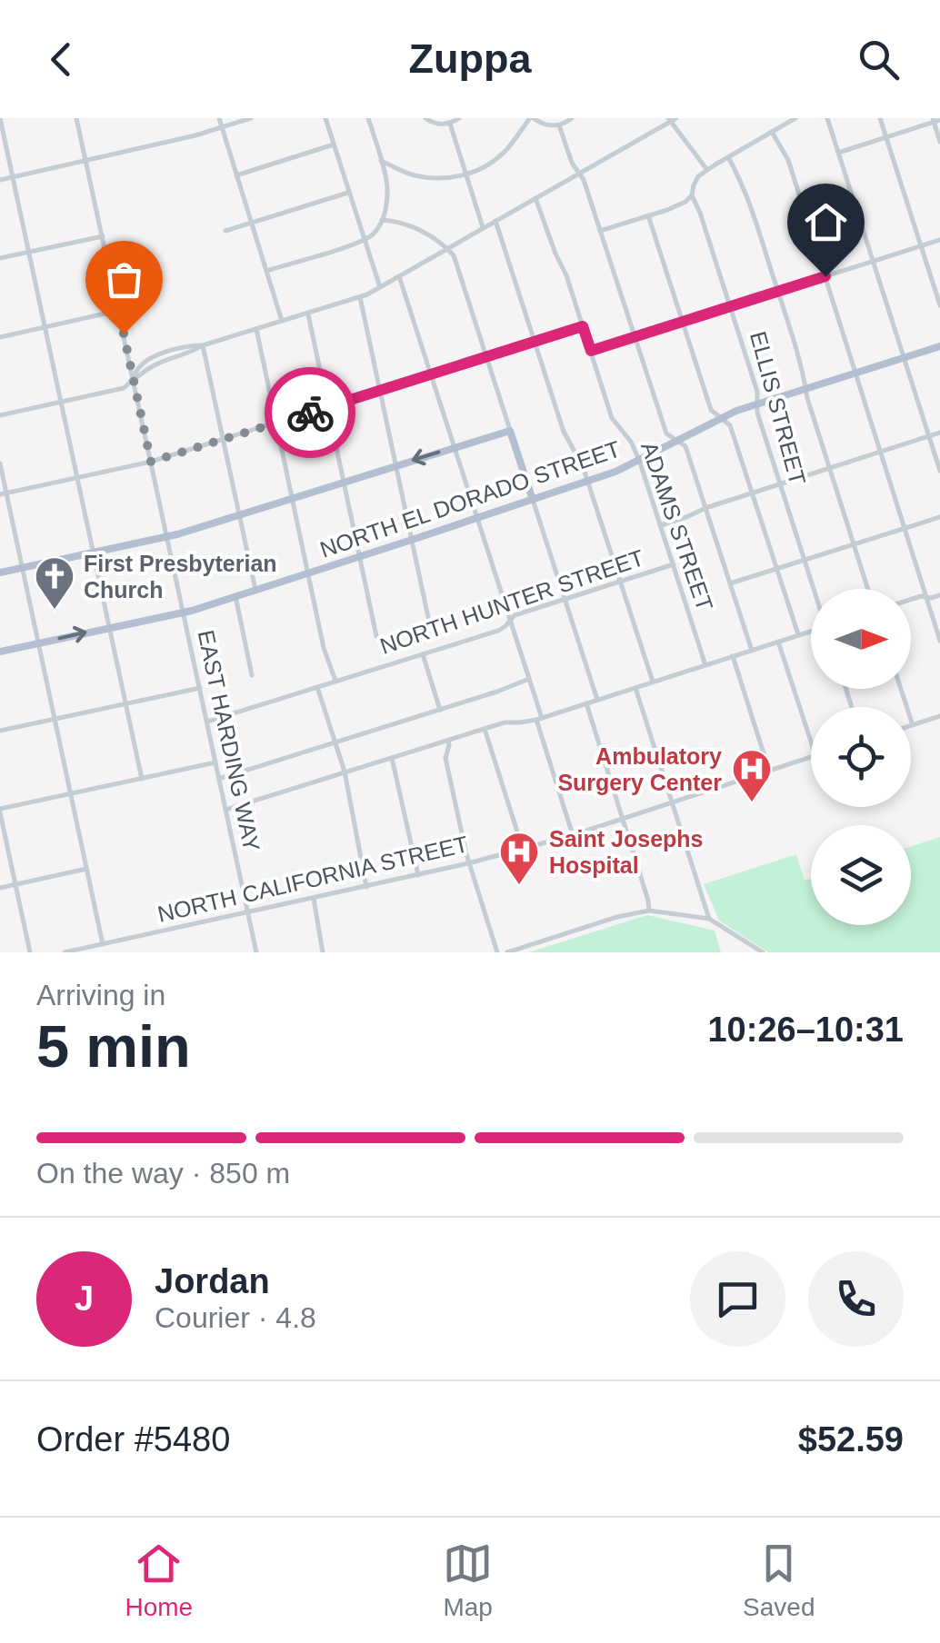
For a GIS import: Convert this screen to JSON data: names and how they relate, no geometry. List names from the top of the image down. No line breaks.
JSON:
{"streets":{"main road":["NORTH EL DORADO STREET"],"street":["ELLIS STREET","ADAMS STREET","NORTH HUNTER STREET","EAST HARDING WAY","NORTH CALIFORNIA STREET"]},"crossings":[["ELLIS STREET","NORTH EL DORADO STREET"],["ELLIS STREET","NORTH HUNTER STREET"],["NORTH EL DORADO STREET","ADAMS STREET"],["NORTH EL DORADO STREET","EAST HARDING WAY"],["ADAMS STREET","NORTH HUNTER STREET"],["NORTH HUNTER STREET","EAST HARDING WAY"],["EAST HARDING WAY","NORTH CALIFORNIA STREET"]],"places":{"church":["First Presbyterian Church"],"hospital":["Ambulatory Surgery Center","Saint Josephs Hospital"]},"north":"right","page":{"header":"Zuppa","heading":["5 min","Arriving in","10:26–10:31"],"panel":["Jordan","Courier · 4.8","Order #5480","$52.59"],"bar":"On the way · 850 m","round":"J","tabs":["Home","Map","Saved"]}}
